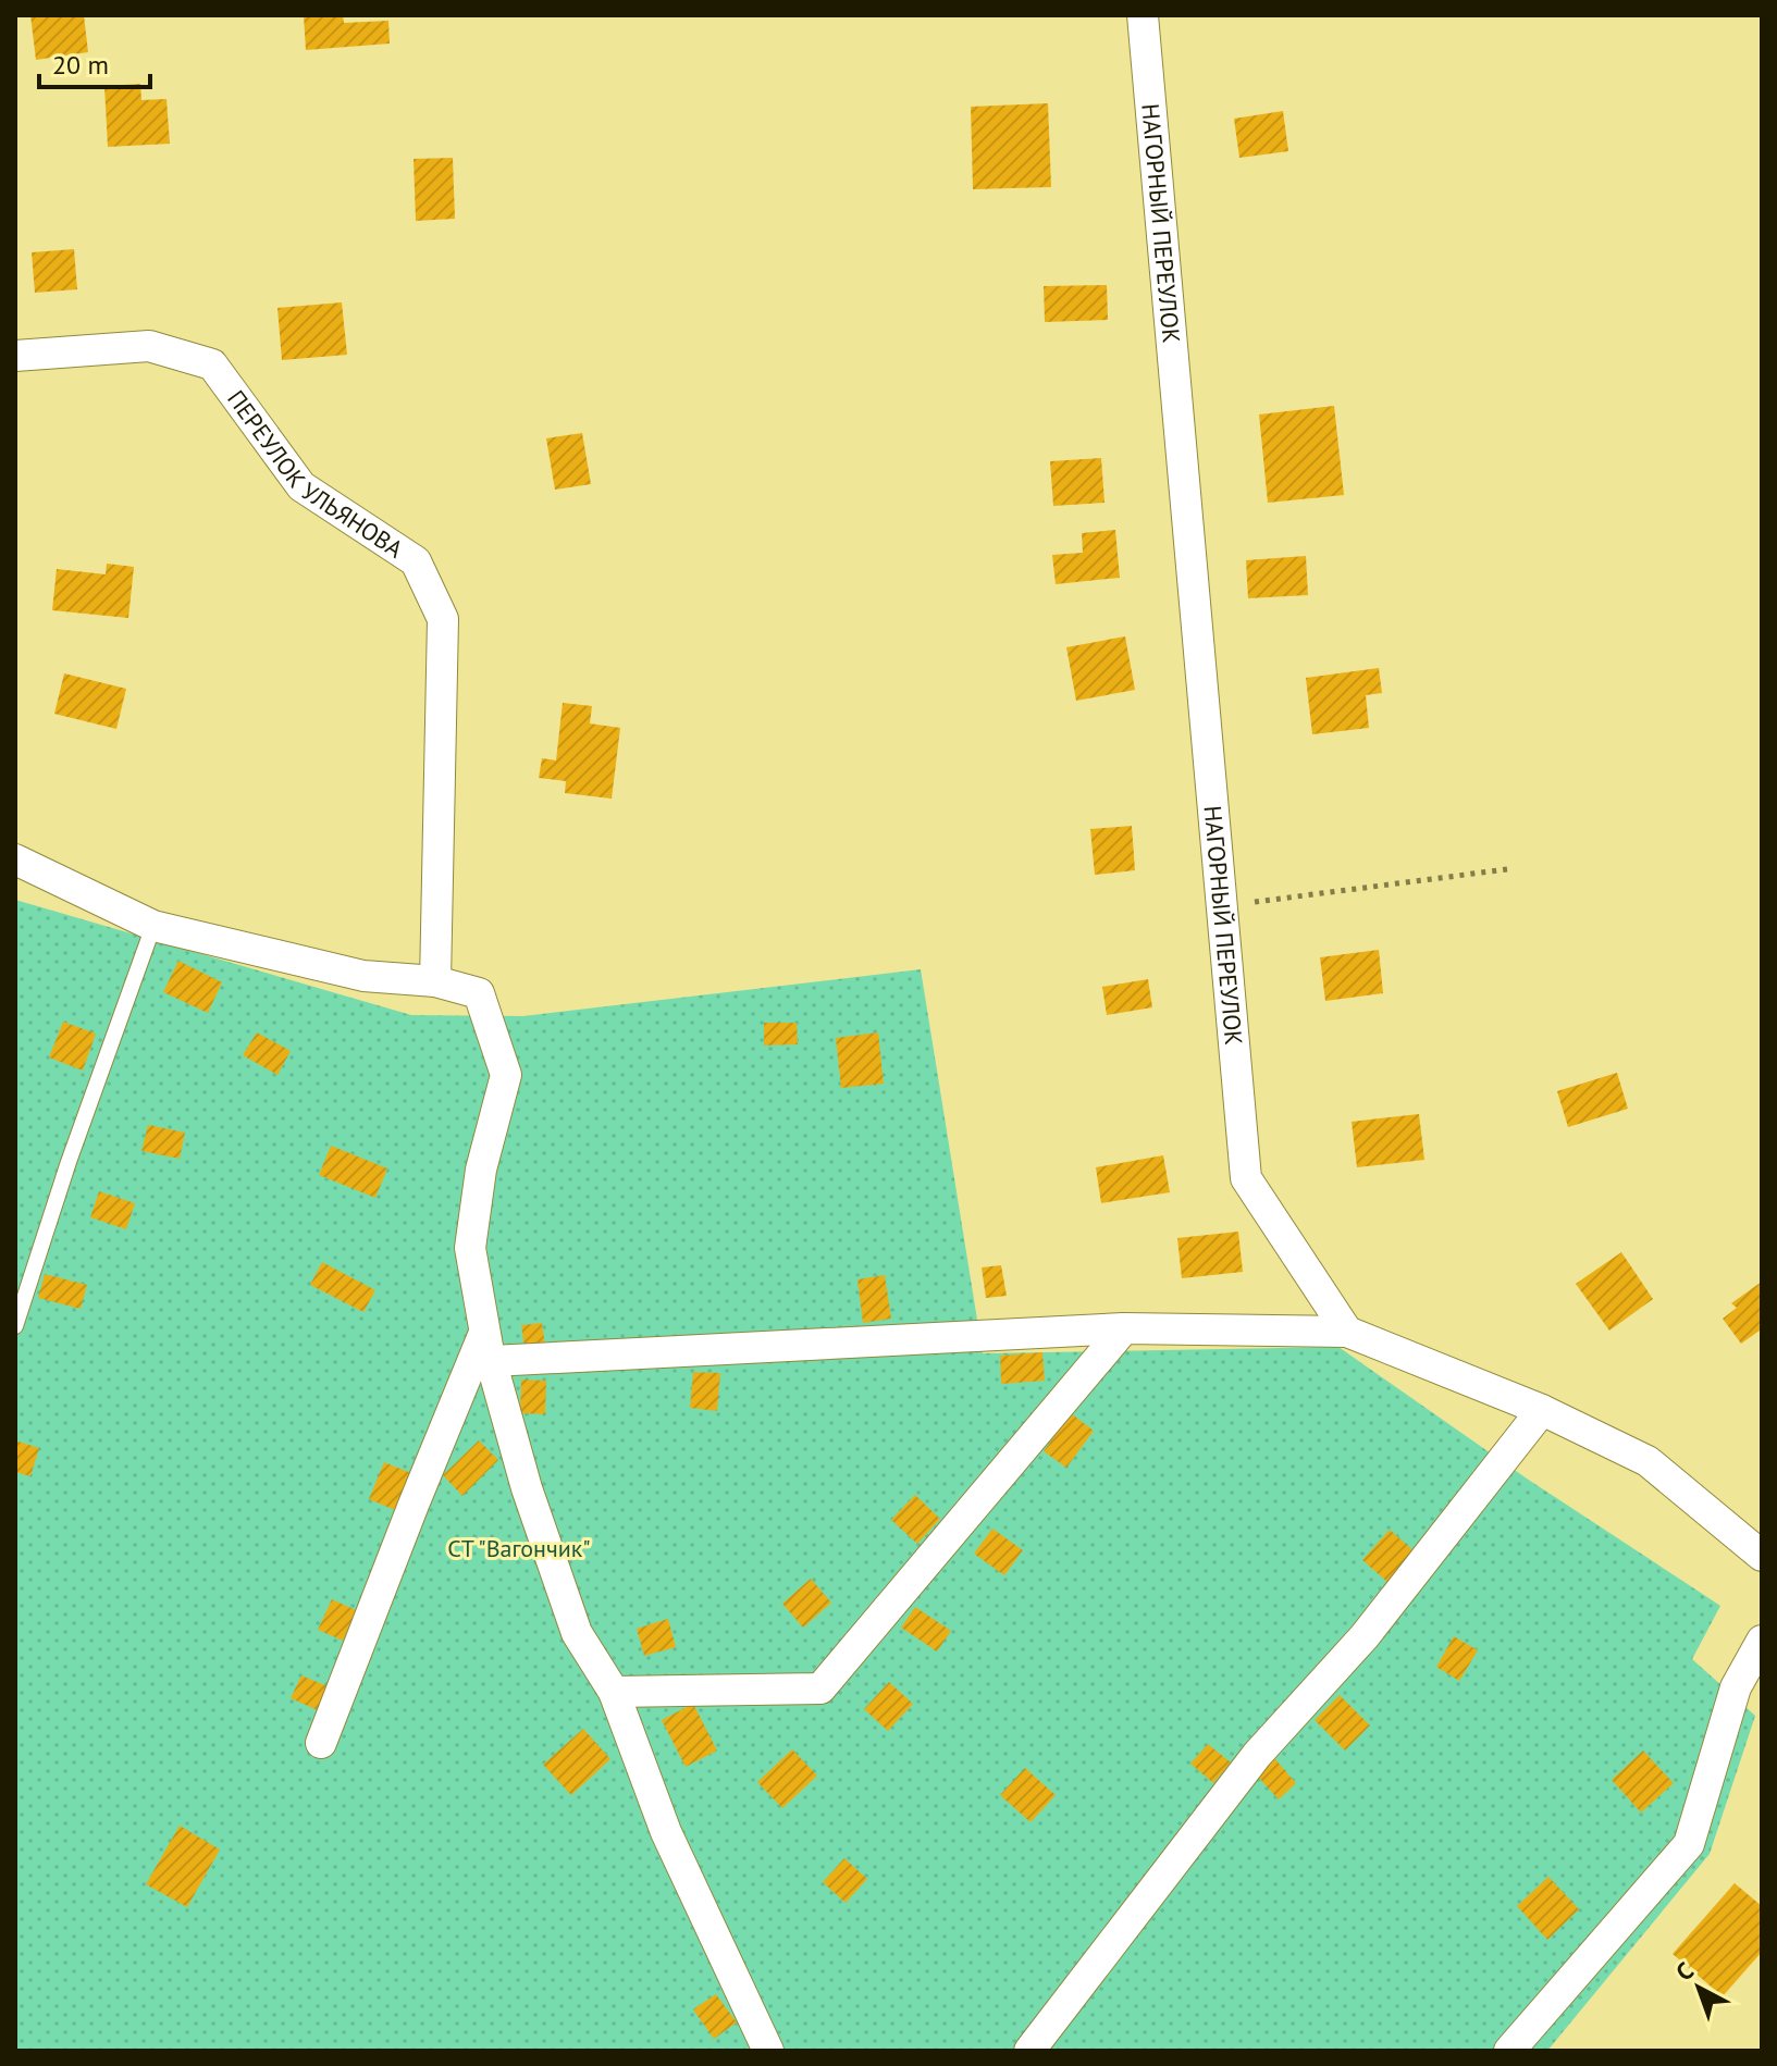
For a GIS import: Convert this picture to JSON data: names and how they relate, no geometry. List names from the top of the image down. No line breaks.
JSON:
{"streets":{"street":["НАГОРНЫЙ ПЕРЕУЛОК","ПЕРЕУЛОК УЛЬЯНОВА"]},"parks":["СТ \"Вагончик\""],"scale_bar":"20 m","north":"top left"}
